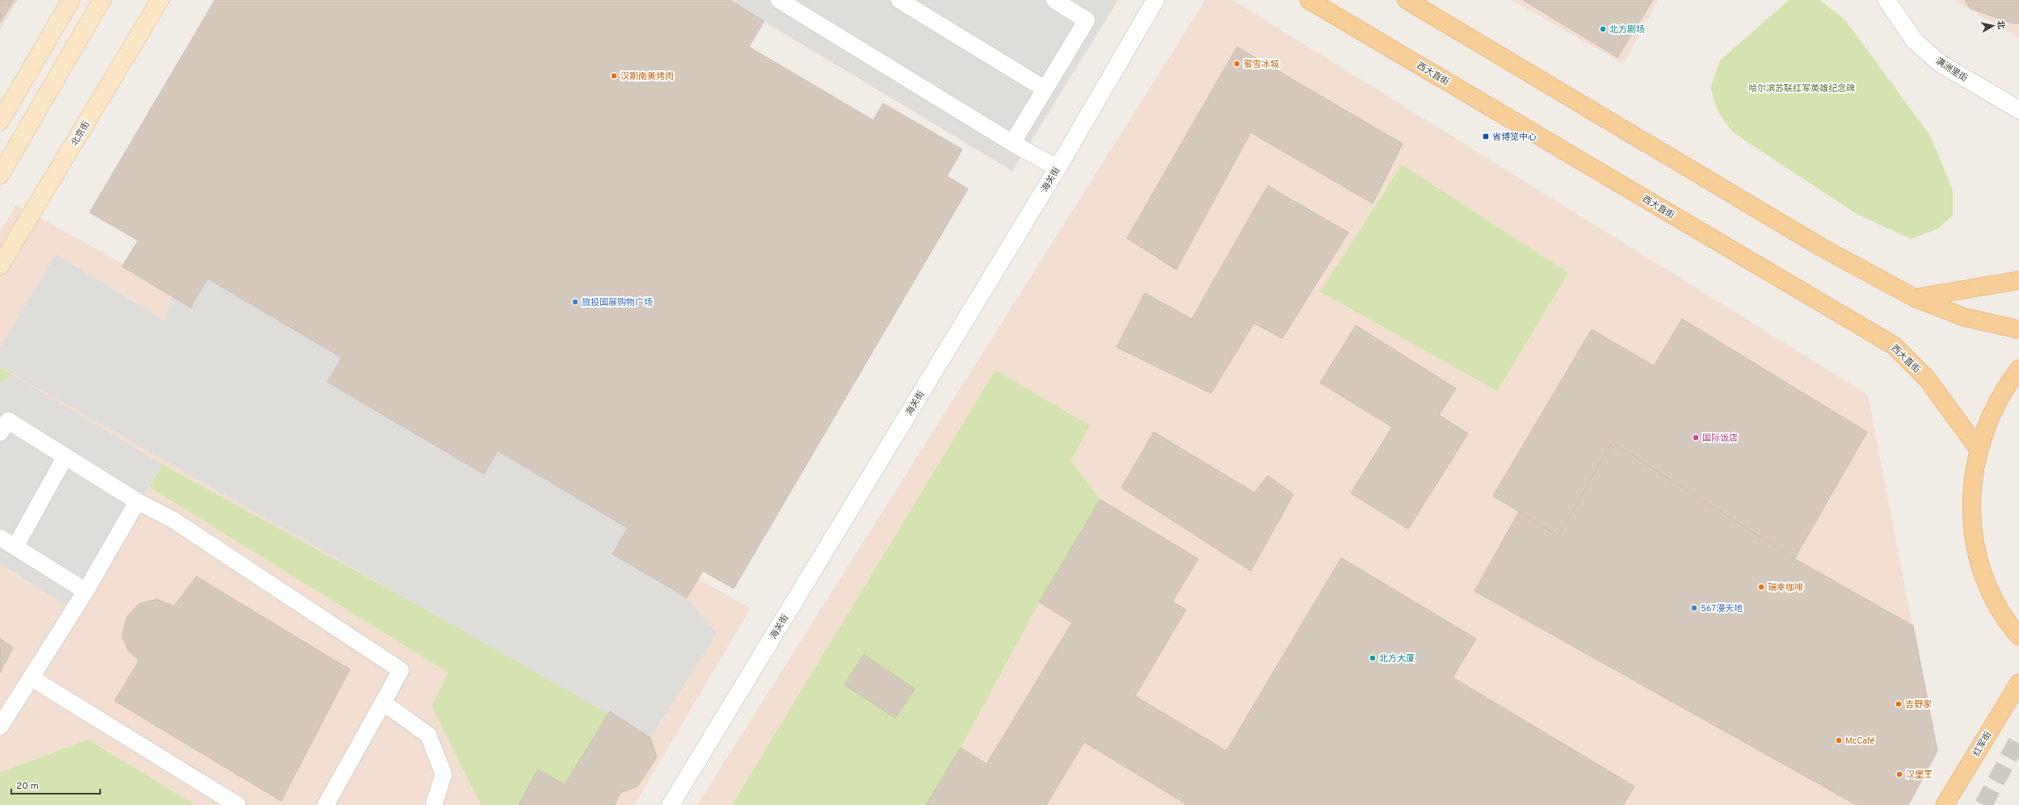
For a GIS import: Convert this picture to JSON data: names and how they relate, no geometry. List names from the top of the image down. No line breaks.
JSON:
{"streets":{"main road":["西大直街","北京街","红军街"],"street":["满洲里街","海关街"]},"parks":["哈尔滨苏联红军英雄纪念碑"],"places":{"other":["北方剧场","蜜雪冰城","汉斯南美烤肉","旅投·国展购物广场","国际饭店","瑞幸咖啡","567漫天地","北方大厦","吉野家","McCafé","汉堡王"],"transit":["省博览中心"]},"scale_bar":"20 m","north":"right"}
